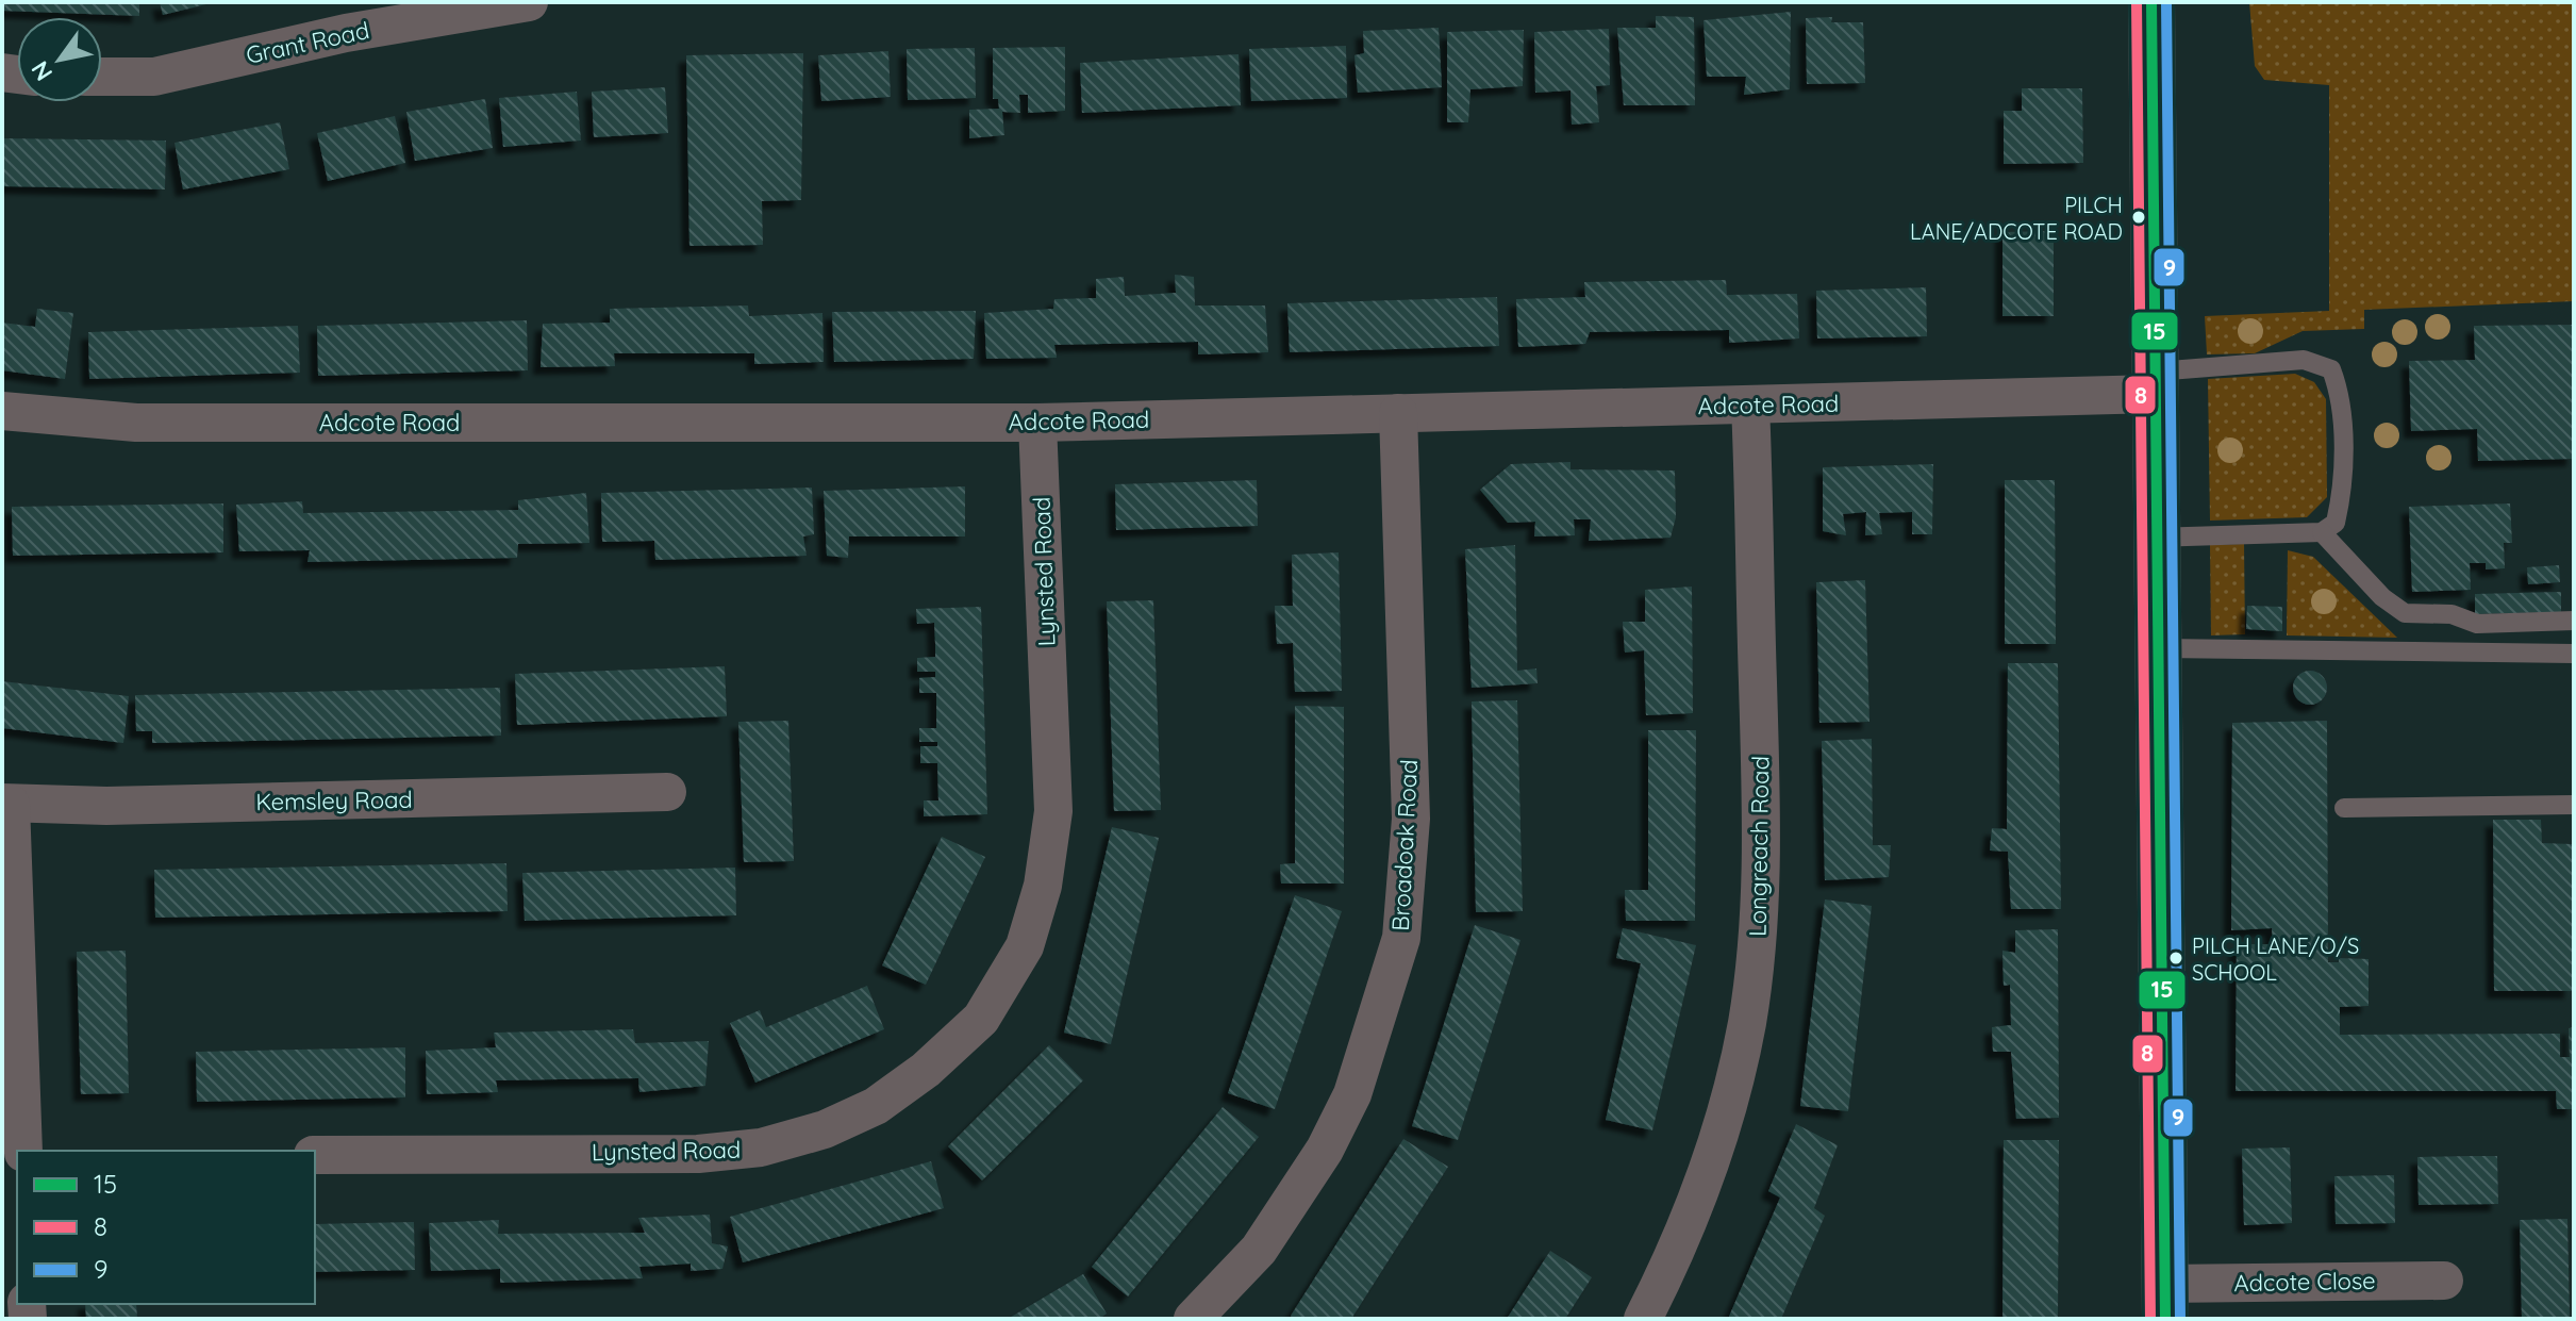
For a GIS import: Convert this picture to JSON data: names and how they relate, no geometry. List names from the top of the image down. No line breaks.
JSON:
{"streets":{"street":["Grant Road","Adcote Road","Lynsted Road","Kemsley Road","Broadoak Road","Longreach Road","Adcote Close"]},"crossings":[["Adcote Road","Lynsted Road"],["Adcote Road","Broadoak Road"],["Adcote Road","Longreach Road"]],"places":["PILCH LANE/ADCOTE ROAD","PILCH LANE/O/S SCHOOL"],"lines":["transit line 15","transit line 8","transit line 9"],"legend":["15","8","9"],"north":"bottom left"}
